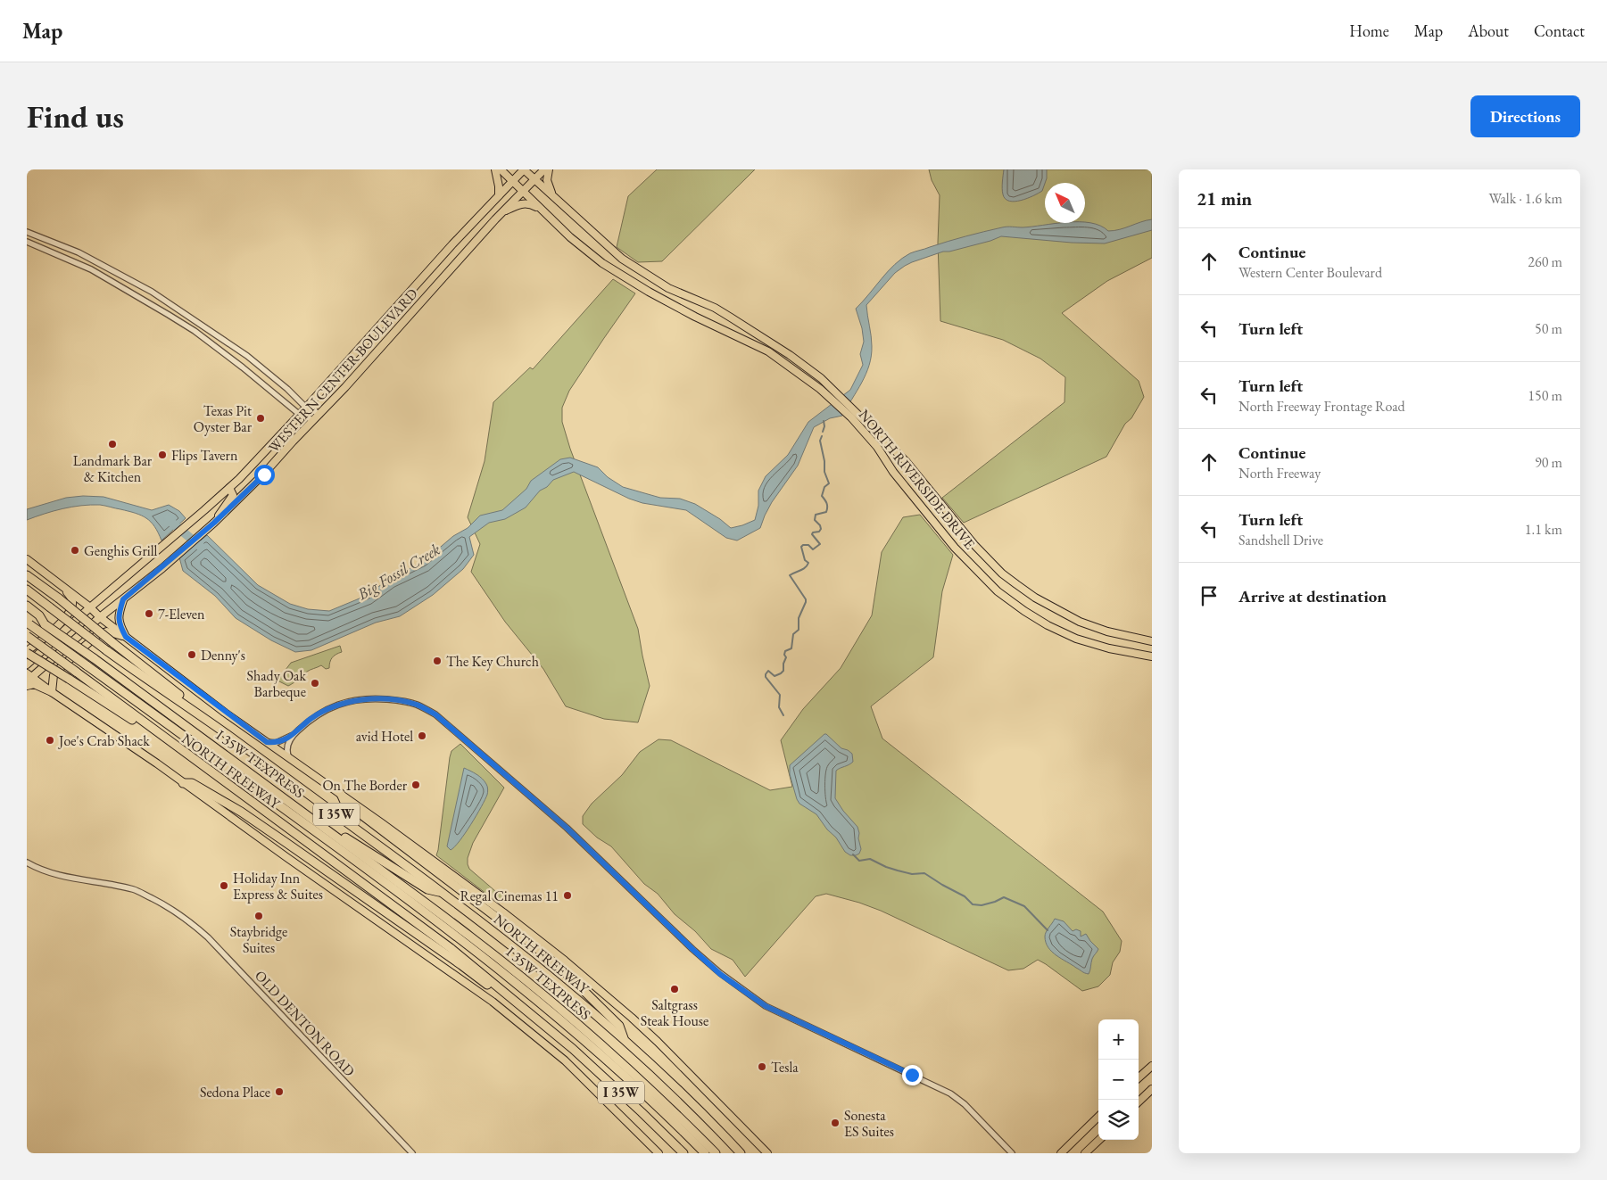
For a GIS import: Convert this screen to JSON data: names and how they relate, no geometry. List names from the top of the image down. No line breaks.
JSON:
{"streets":{"highway":["I 35W TEXPRESS","NORTH FREEWAY","I 35W"],"main road":["WESTERN CENTER BOULEVARD","NORTH RIVERSIDE DRIVE"],"street":["OLD DENTON ROAD"]},"crossings":[["WESTERN CENTER BOULEVARD","NORTH RIVERSIDE DRIVE"],["WESTERN CENTER BOULEVARD","NORTH FREEWAY"]],"water":["Big Fossil Creek"],"places":["Texas Pit Oyster Bar","Landmark Bar & Kitchen","Flips Tavern","Genghis Grill","7-Eleven","Denny's","The Key Church","Shady Oak Barbeque","avid Hotel","Joe's Crab Shack","On The Border","Holiday Inn Express & Suites","Regal Cinemas 11","Staybridge Suites","Saltgrass Steak House","Tesla","Sedona Place","Sonesta ES Suites"],"north":"top left","page":{"header":"Map","nav":["Home","Map","About","Contact"],"buttons":"Directions","title":"Find us","heading":["21 min","Walk · 1.6 km"],"list":[["Continue","Western Center Boulevard","260 m"],["Turn left","50 m"],["Turn left","North Freeway Frontage Road","150 m"],["Continue","North Freeway","90 m"],["Turn left","Sandshell Drive","1.1 km"],"Arrive at destination"],"map_buttons":["+","−"]}}
